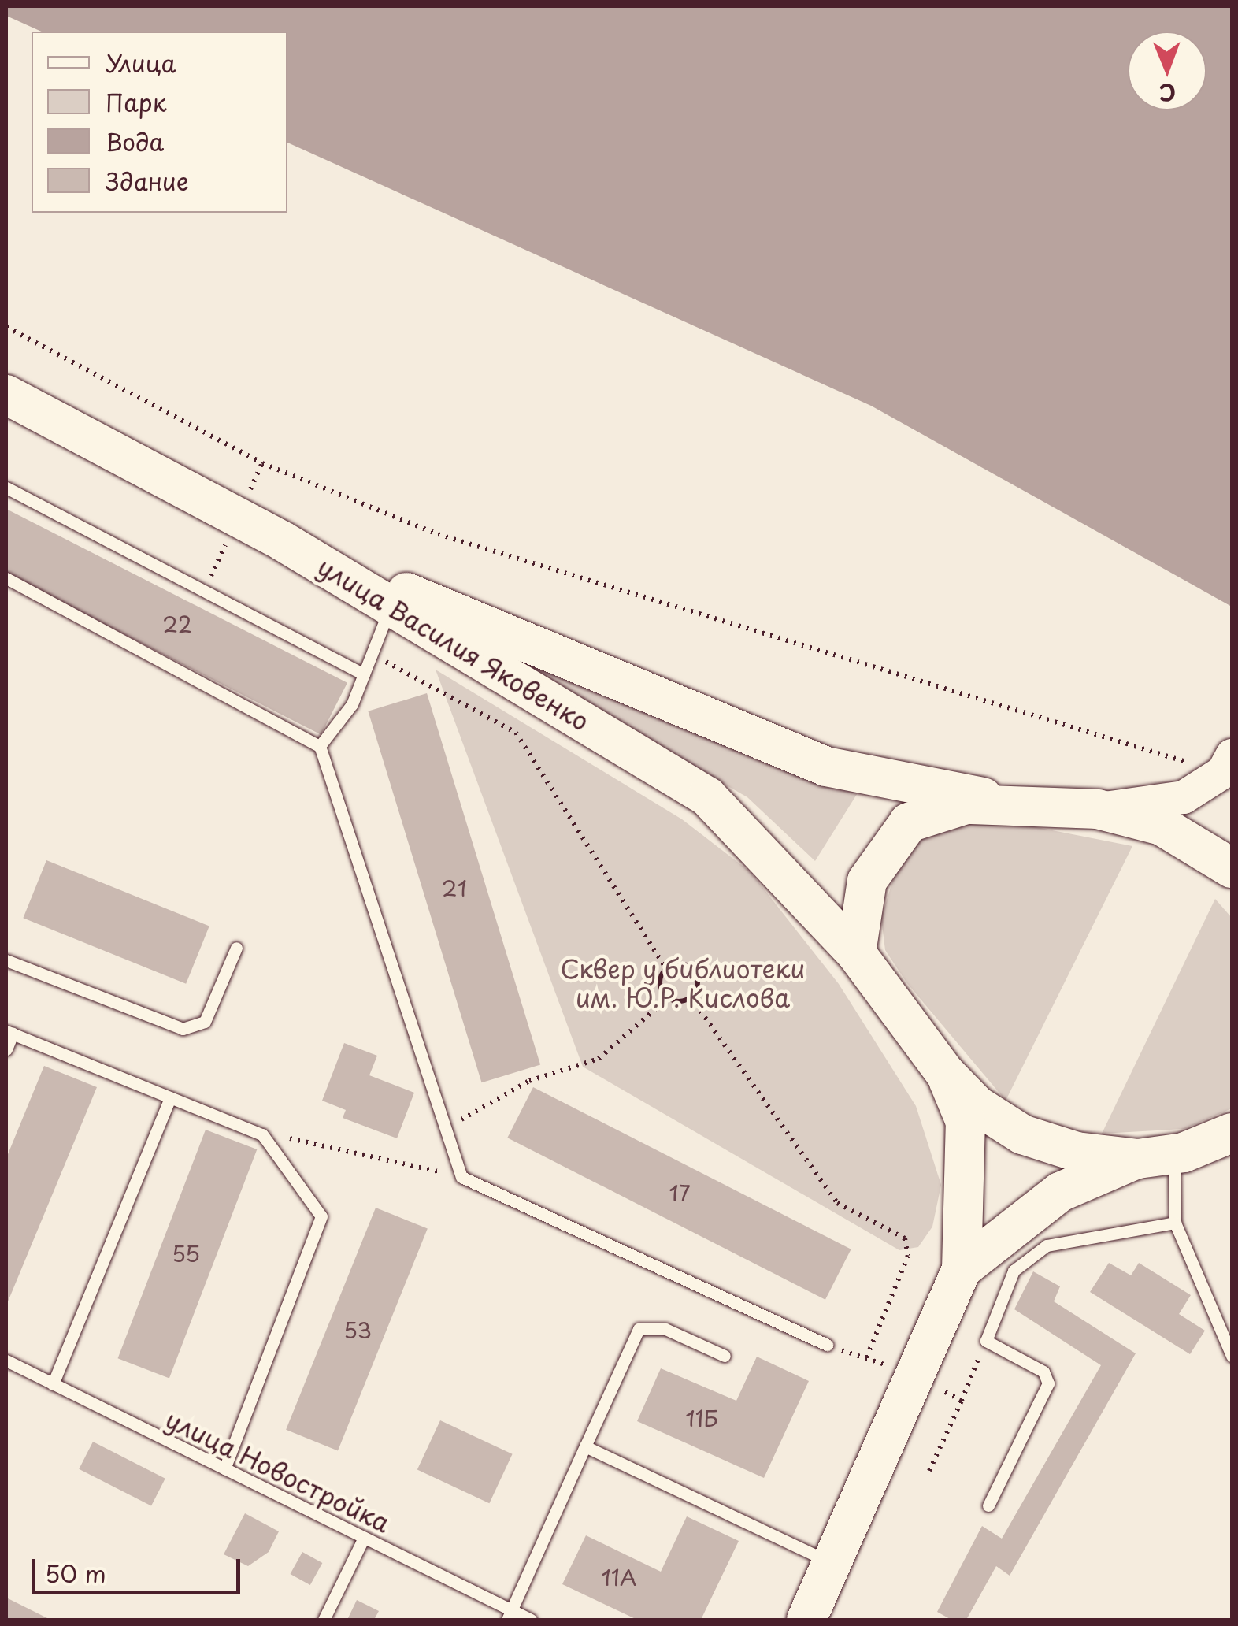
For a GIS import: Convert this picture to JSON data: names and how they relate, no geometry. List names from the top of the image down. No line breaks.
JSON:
{"streets":{"main road":["улица Василия Яковенко"],"lane":["улица Новостройка"]},"parks":["Сквер у библиотеки им. Ю.Р. Кислова"],"house_numbers":["22","21","17","55","53","11Б","11А"],"legend":["Улица","Парк","Вода","Здание"],"scale_bar":"50 m","north":"bottom"}
